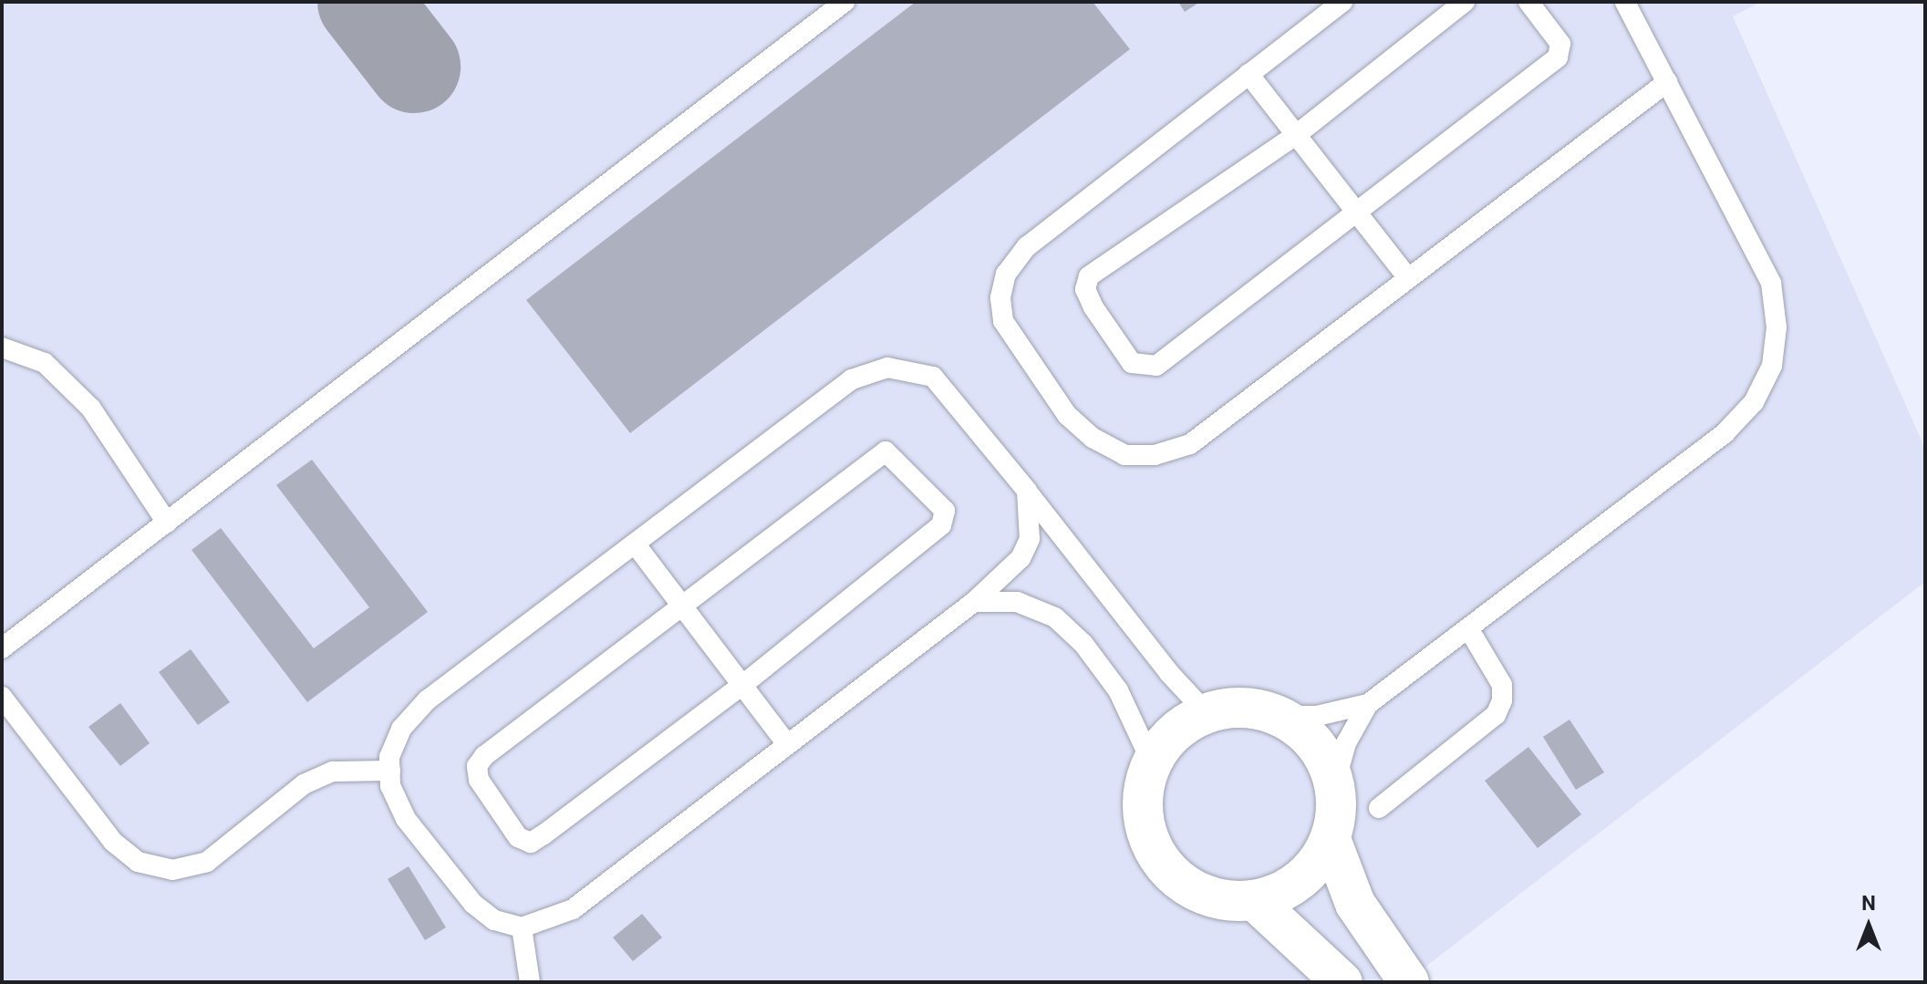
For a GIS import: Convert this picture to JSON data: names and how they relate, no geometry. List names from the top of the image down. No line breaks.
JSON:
{"north":"top"}
